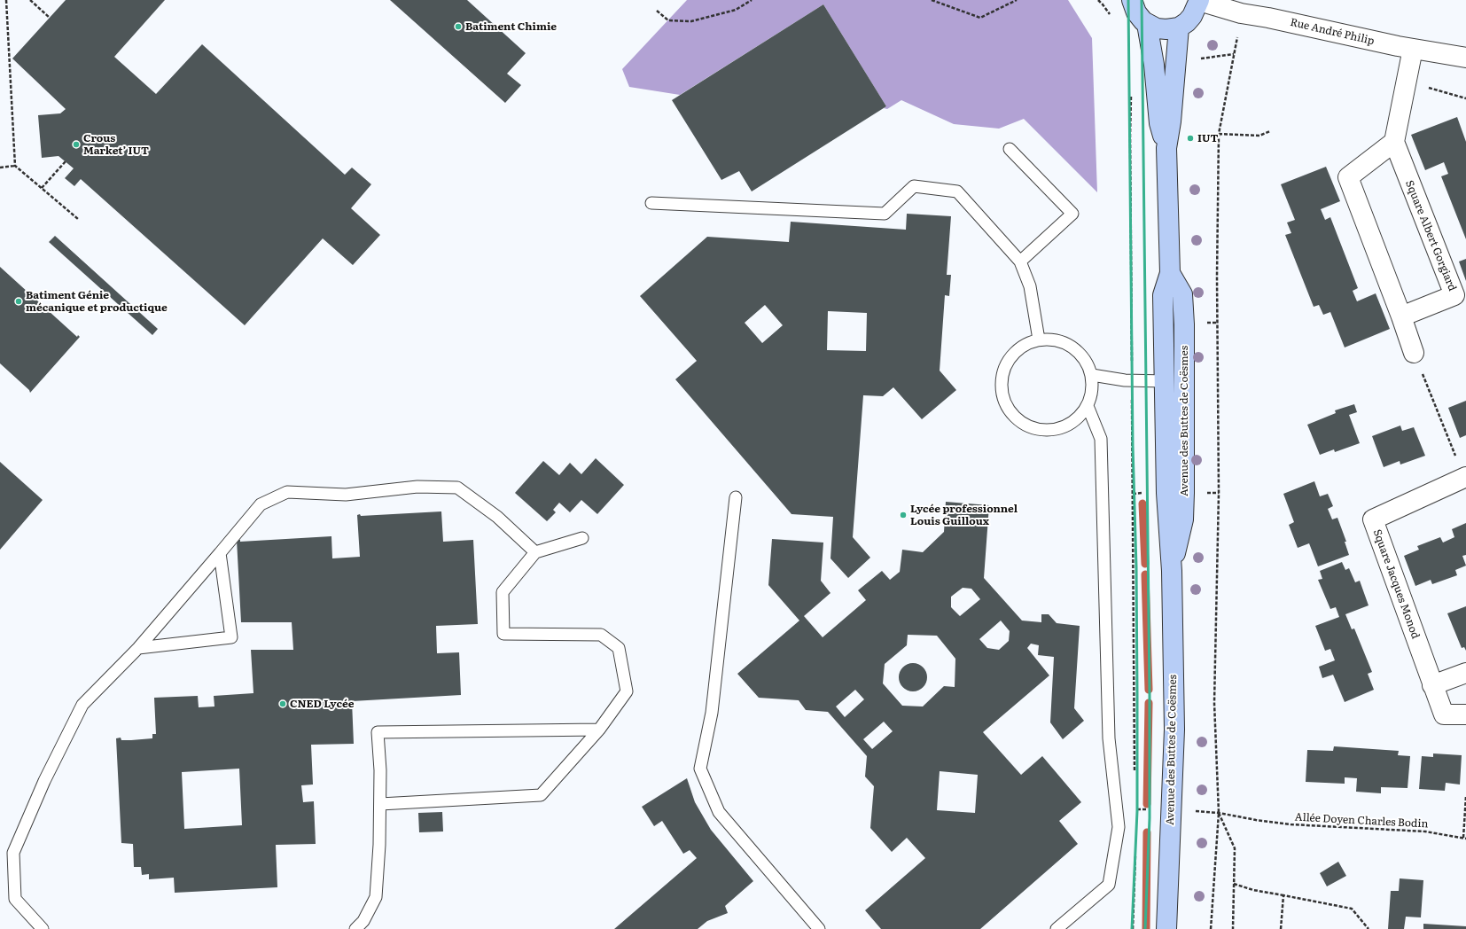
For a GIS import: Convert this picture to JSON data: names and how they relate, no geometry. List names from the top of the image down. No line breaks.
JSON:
{"streets":{"main road":["Avenue des Buttes de Coësmes"],"street":["Rue André Philip","Square Albert Gorgiard","Square Jacques Monod"],"path":["Allée Doyen Charles Bodin"]},"places":["Batiment Chimie","IUT","Crous Market’ IUT","Batiment Génie mécanique et productique","Lycée professionnel Louis Guilloux","CNED Lycée"]}
